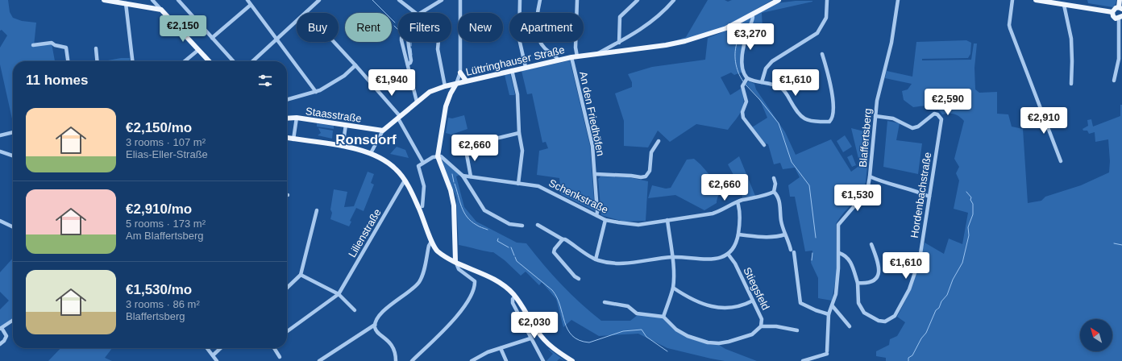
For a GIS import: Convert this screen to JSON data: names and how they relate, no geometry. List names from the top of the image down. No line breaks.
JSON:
{"streets":{"main road":["Lüttringhauser Straße","Staasstraße"],"street":["An den Friedhöfen","Blaffertsberg","Hordenbachstraße","Schenkstraße","Lilienstraße","Stiegsfeld"]},"crossings":[["Lüttringhauser Straße","An den Friedhöfen"],["Lüttringhauser Straße","Staasstraße"],["An den Friedhöfen","Schenkstraße"],["Blaffertsberg","Hordenbachstraße"]],"districts":["Ronsdorf"],"north":"top left","page":{"chip":["Buy","Rent","Filters","New","Apartment"],"price":["€2,150","€3,270","€1,940","€1,610","€2,590","€2,910","€2,660","€2,660","€1,530","€1,610","€2,030"],"heading":"11 homes","list":[{"name":"€2,150/mo","note":"3 rooms · 107 m² · Elias-Eller-Straße"},{"name":"€2,910/mo","note":"5 rooms · 173 m² · Am Blaffertsberg"},{"name":"€1,530/mo","note":"3 rooms · 86 m² · Blaffertsberg"}]}}
